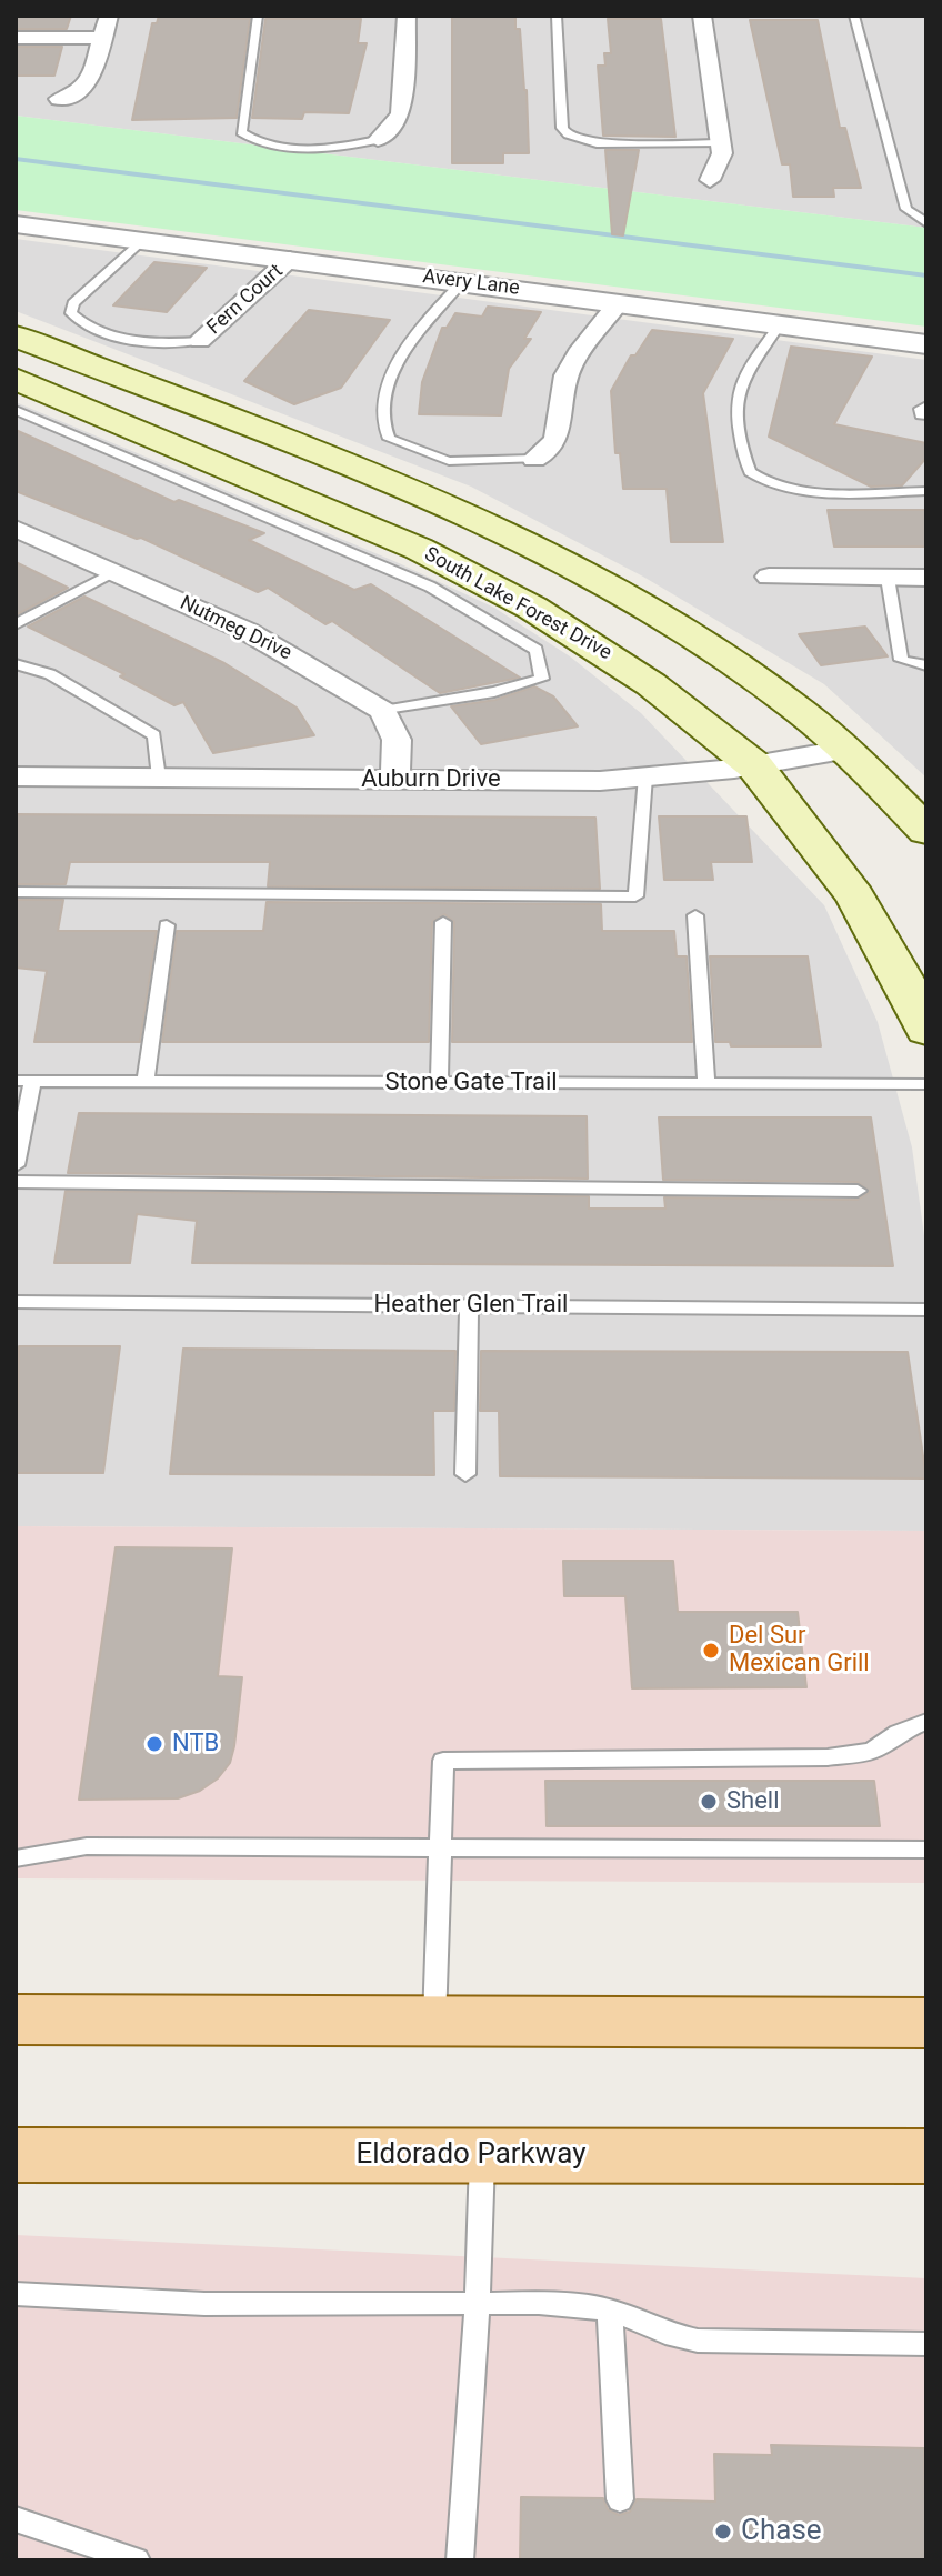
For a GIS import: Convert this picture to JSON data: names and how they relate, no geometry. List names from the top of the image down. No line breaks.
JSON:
{"streets":{"main road":["South Lake Forest Drive","Eldorado Parkway"],"street":["Avery Lane","Fern Court","Nutmeg Drive","Auburn Drive"],"lane":["Stone Gate Trail","Heather Glen Trail"]},"crossings":[["Avery Lane","Fern Court"],["South Lake Forest Drive","Auburn Drive"]],"places":["Del Sur Mexican Grill","NTB","Shell","Chase"]}
